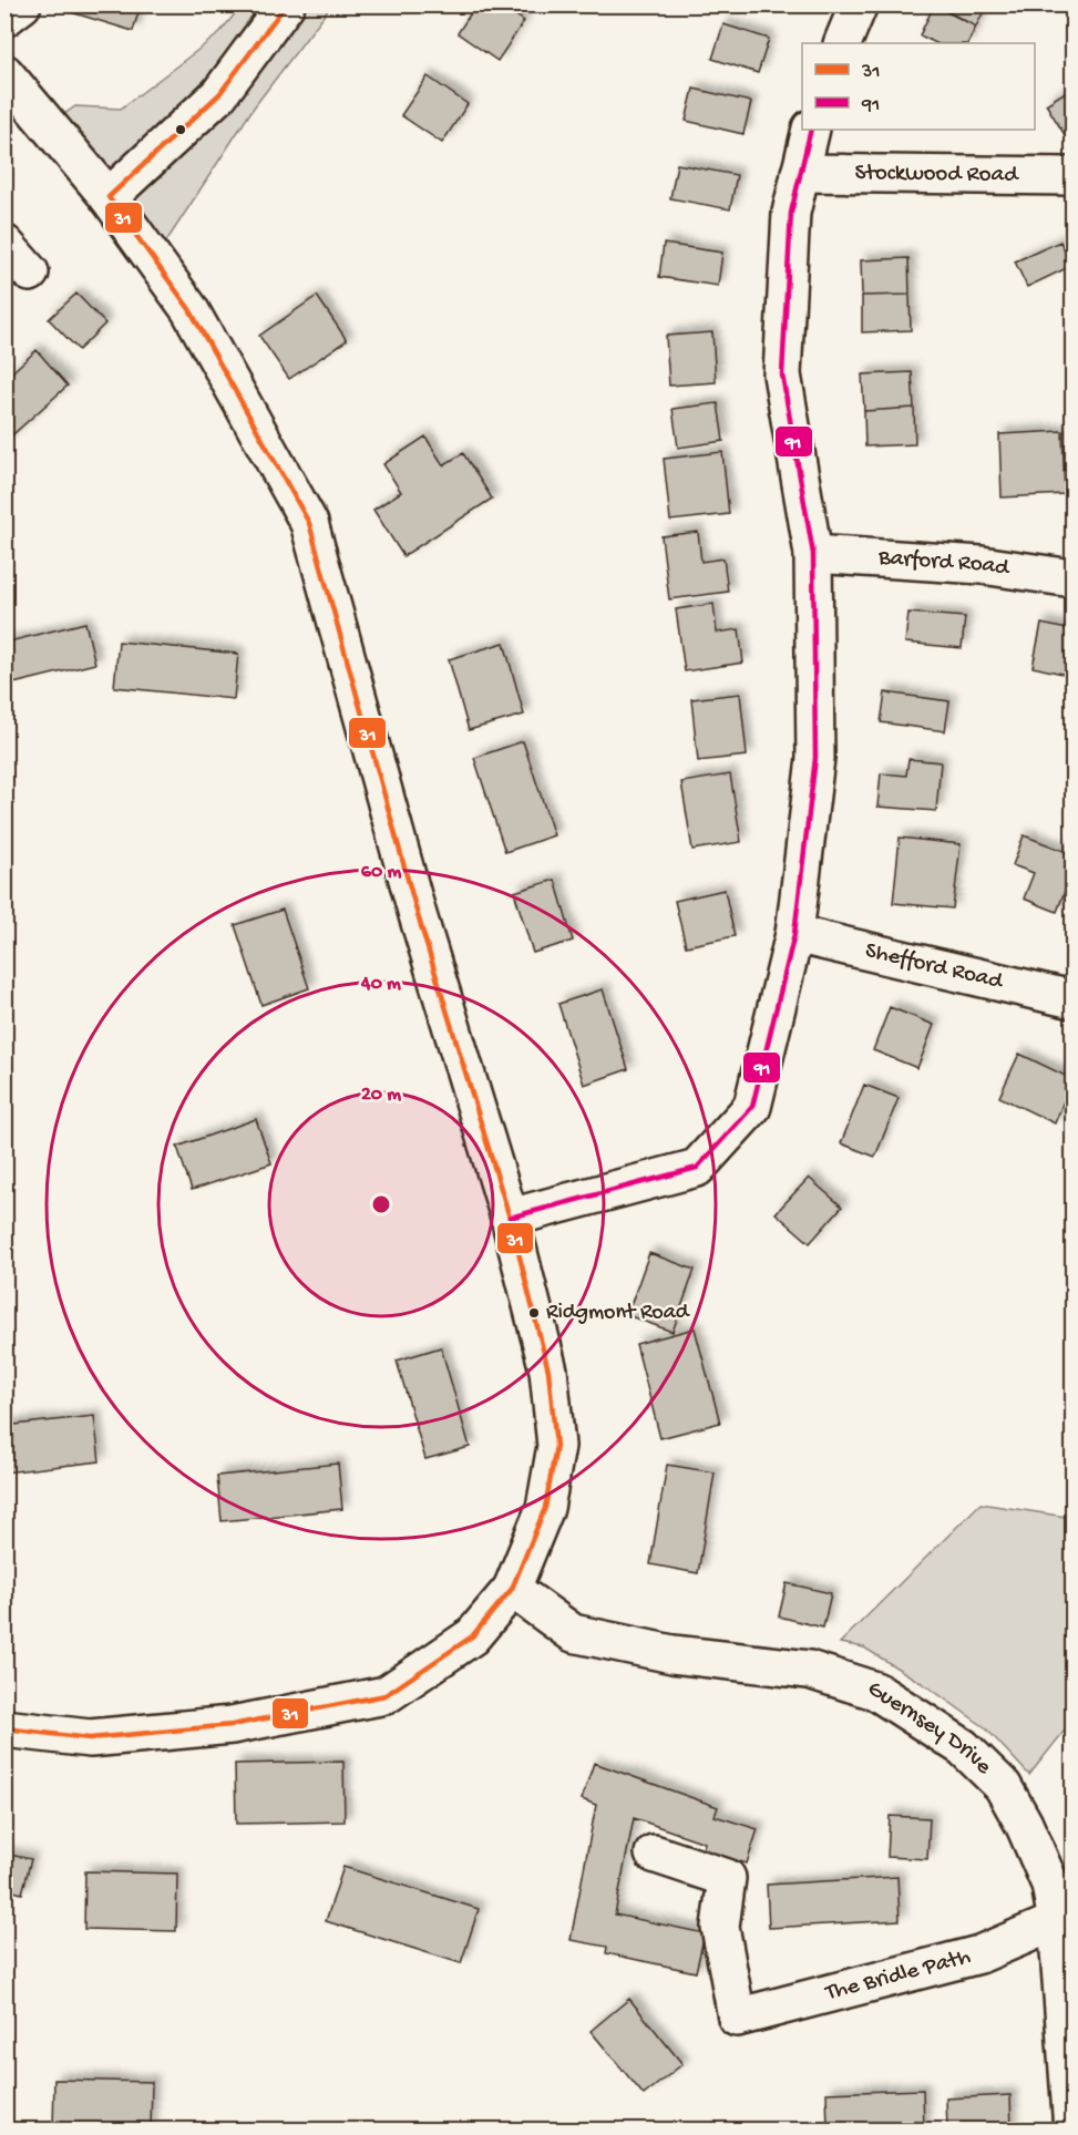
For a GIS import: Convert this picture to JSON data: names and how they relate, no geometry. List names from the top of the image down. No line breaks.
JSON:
{"streets":{"street":["Stockwood Road","Barford Road","Shefford Road","Guernsey Drive","The Bridle Path"]},"crossings":[["Guernsey Drive","The Bridle Path"]],"places":["Ridgmont Road"],"lines":["transit line 31","transit line 91"],"legend":["31","91"],"rings":["60 m","40 m","20 m"]}
